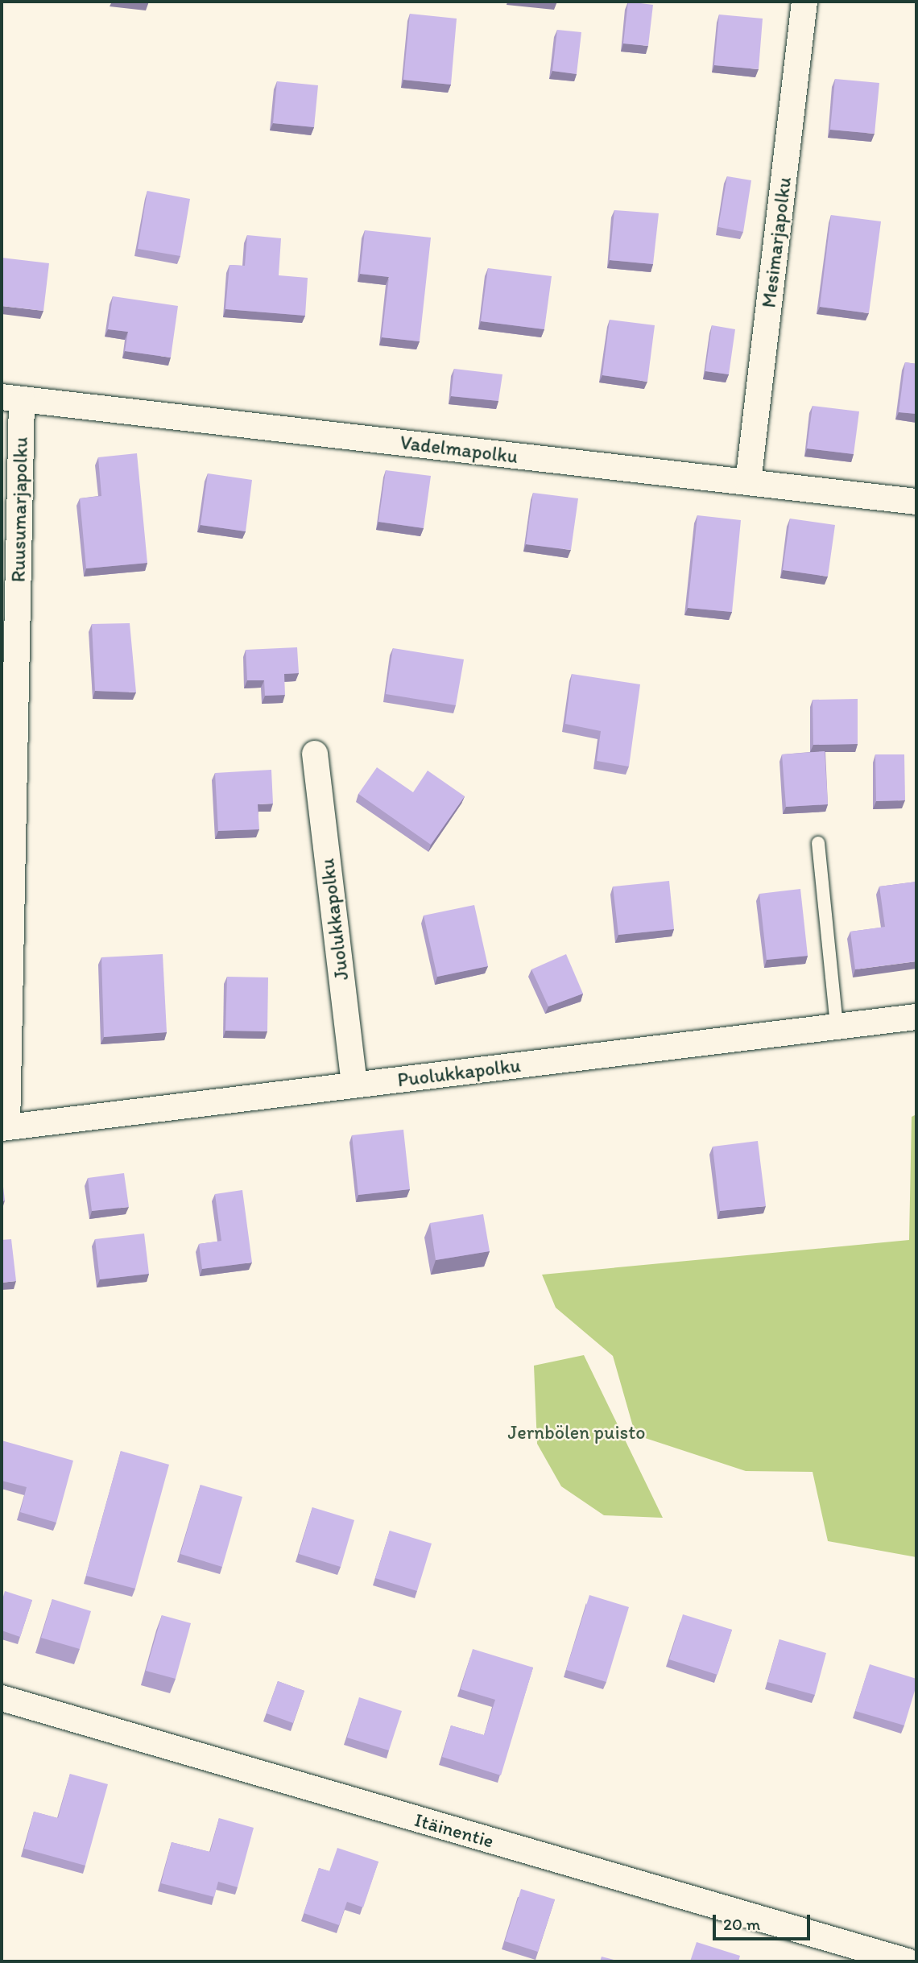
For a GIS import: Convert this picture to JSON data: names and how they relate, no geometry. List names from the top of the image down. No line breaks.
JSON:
{"streets":{"street":["Mesimarjapolku","Vadelmapolku","Ruusumarjapolku","Juolukkapolku","Puolukkapolku","Itäinentie"]},"crossings":[["Mesimarjapolku","Vadelmapolku"],["Vadelmapolku","Ruusumarjapolku"],["Ruusumarjapolku","Puolukkapolku"],["Juolukkapolku","Puolukkapolku"]],"parks":["Jernbölen puisto"],"scale_bar":"20 m"}
